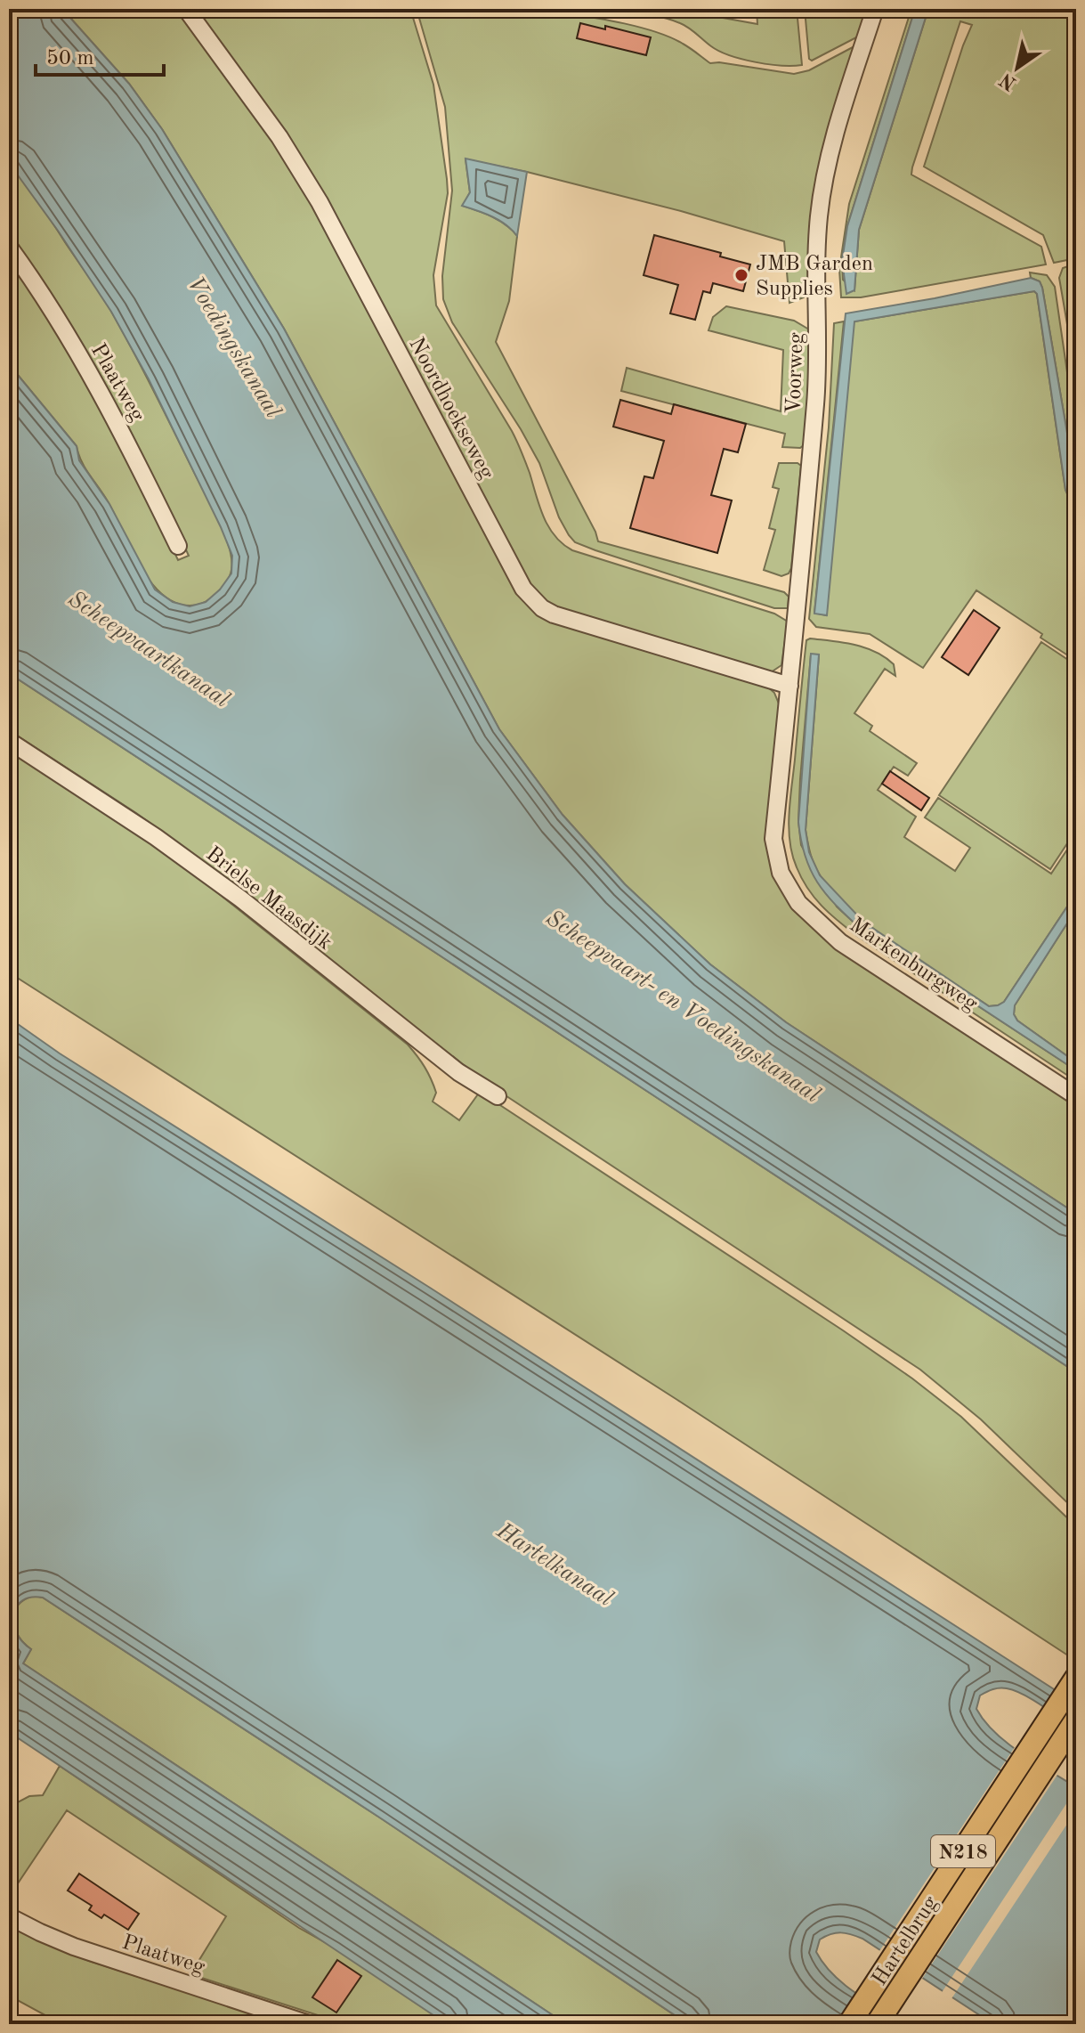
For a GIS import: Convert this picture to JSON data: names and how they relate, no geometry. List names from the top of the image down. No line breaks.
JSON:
{"streets":{"main road":["N218","Hartelbrug"],"street":["Voorweg","Plaatweg","Noordhoekseweg","Brielse Maasdijk","Markenburgweg"]},"crossings":[["Voorweg","Markenburgweg"],["Noordhoekseweg","Markenburgweg"]],"water":["Voedingskanaal","Scheepvaartkanaal","Scheepvaart- en Voedingskanaal","Hartelkanaal"],"places":["JMB Garden Supplies"],"scale_bar":"50 m","north":"bottom left"}
